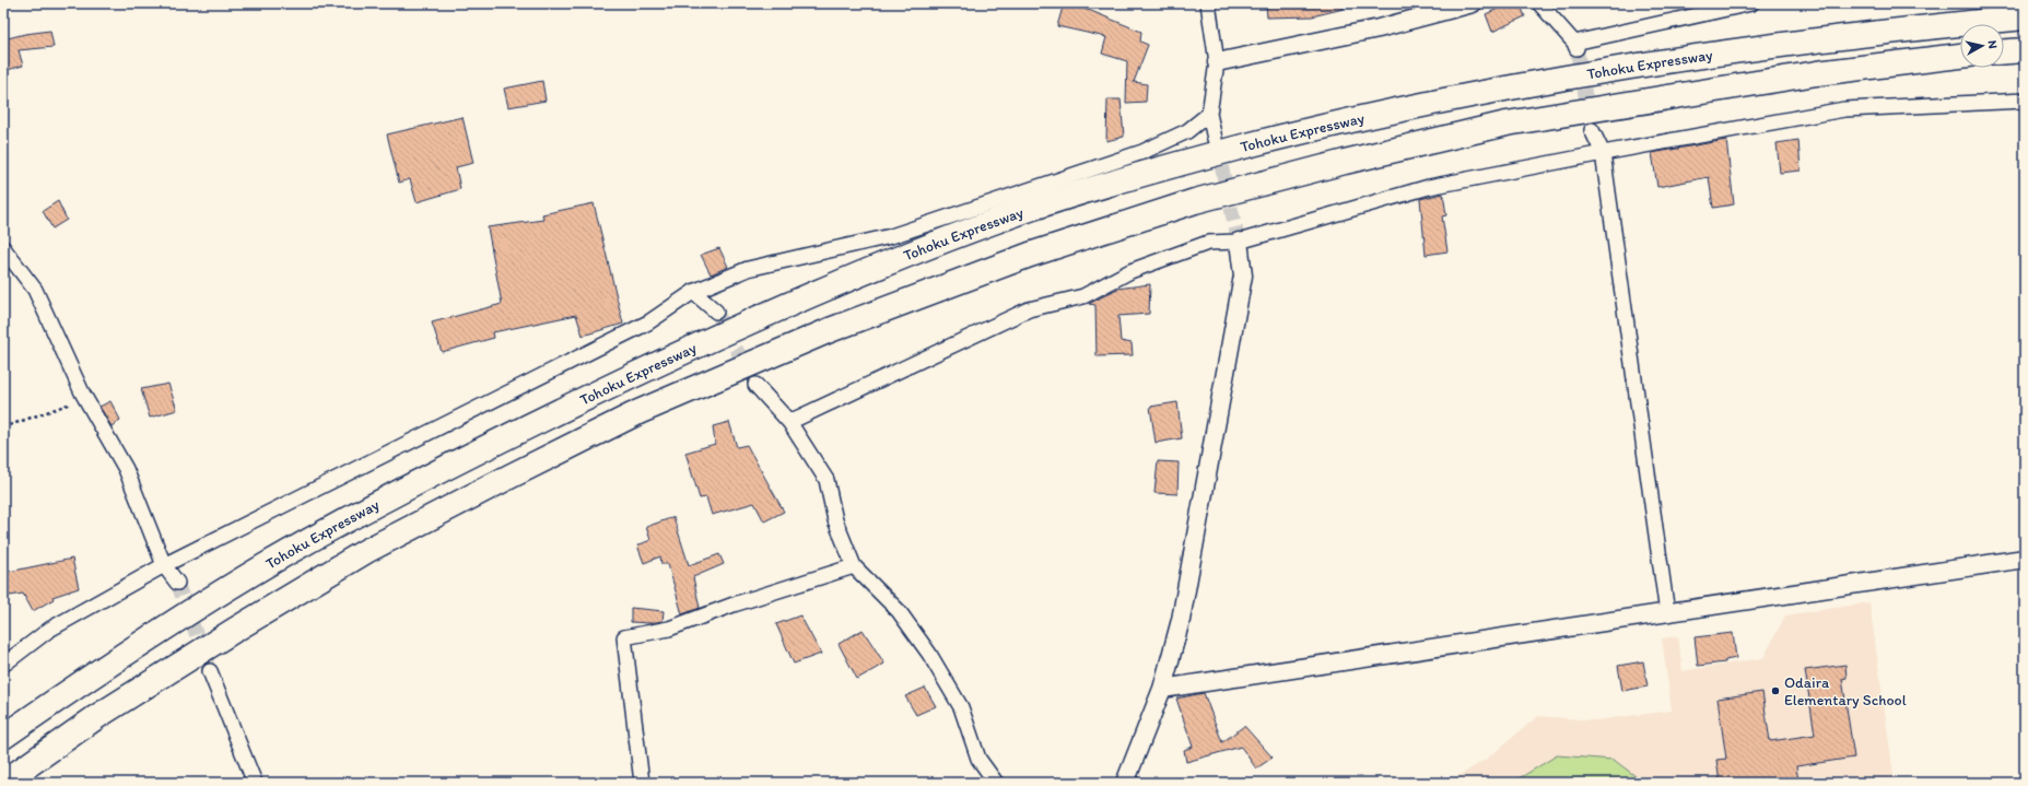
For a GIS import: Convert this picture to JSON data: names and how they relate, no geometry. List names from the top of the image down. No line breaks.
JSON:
{"streets":{"highway":["Tohoku Expressway"]},"places":["Odaira Elementary School"],"north":"right"}
